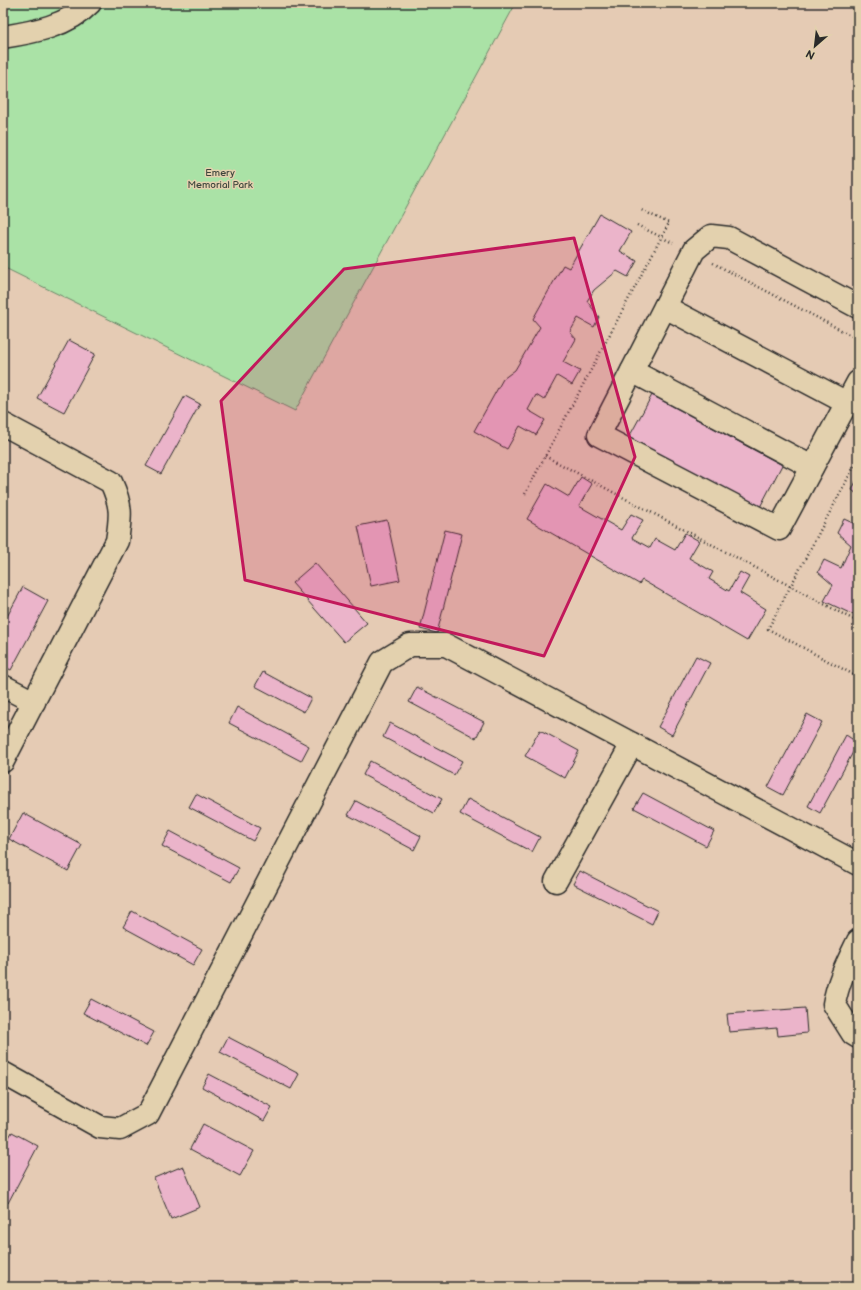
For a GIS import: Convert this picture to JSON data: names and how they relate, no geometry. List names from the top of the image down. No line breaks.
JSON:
{"parks":["Emery Memorial Park"],"north":"bottom left"}
